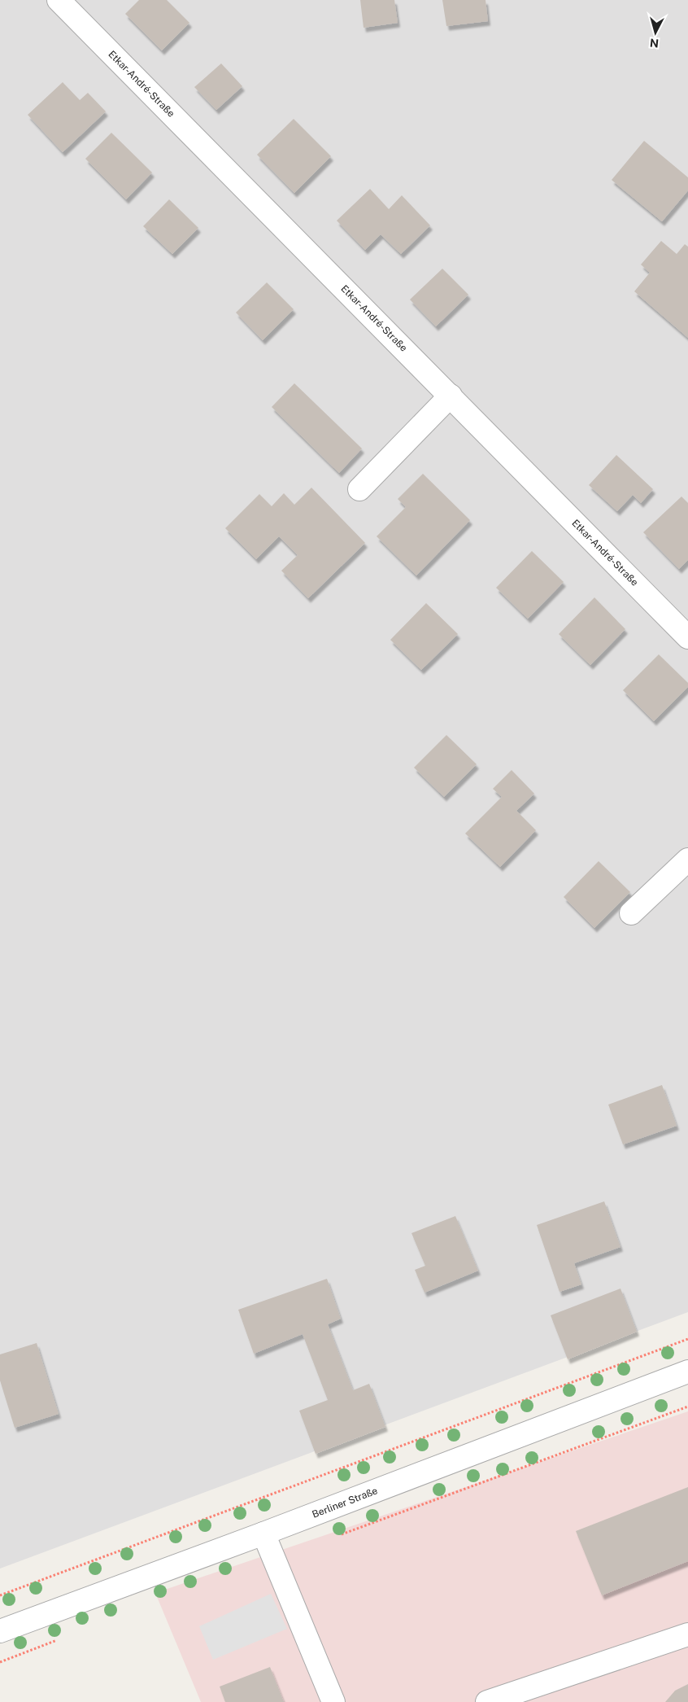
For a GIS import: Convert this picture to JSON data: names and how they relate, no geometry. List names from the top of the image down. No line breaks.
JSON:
{"streets":{"street":["Etkar-André-Straße","Berliner Straße"]},"north":"bottom"}
